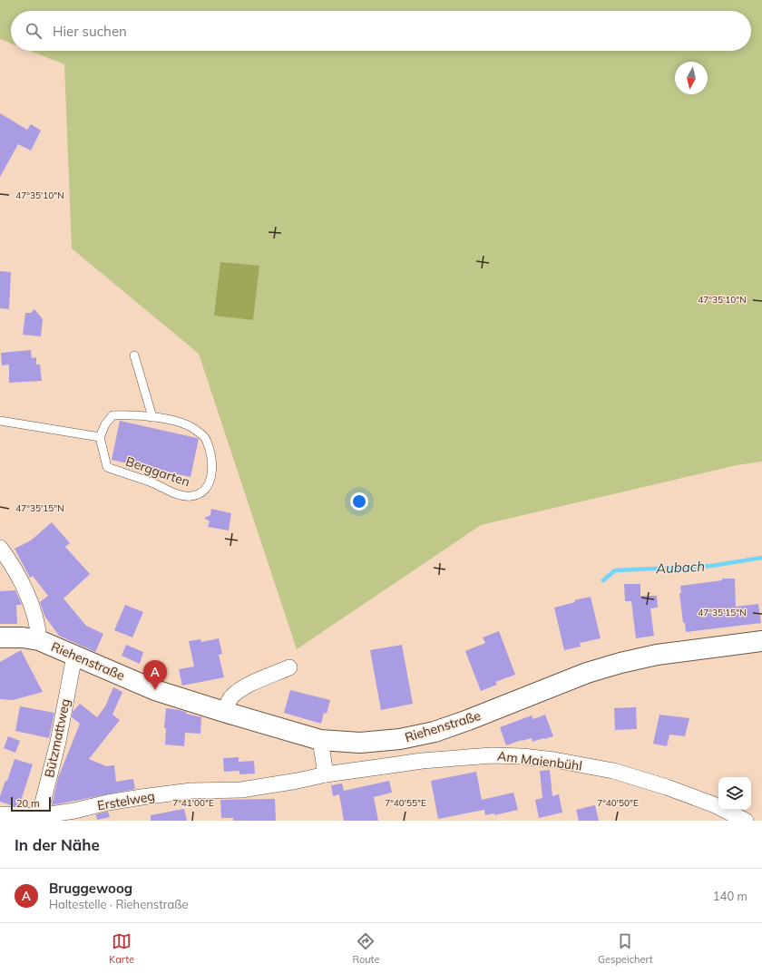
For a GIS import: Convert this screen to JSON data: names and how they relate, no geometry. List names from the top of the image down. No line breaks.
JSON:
{"streets":{"street":["Riehenstraße","Bützmattweg","Am Maienbühl","Erstelweg"],"lane":["Berggarten"]},"crossings":[["Riehenstraße","Bützmattweg"],["Bützmattweg","Erstelweg"],["Am Maienbühl","Erstelweg"]],"water":["Aubach"],"scale_bar":"20 m","north":"bottom","page":{"search":"Hier suchen","pins":"A","scale":"20 m","heading":"In der Nähe","list":[{"mark":"A","name":"Bruggewoog","note":"Haltestelle · Riehenstraße","value":"140 m"}],"nav":["Karte","Route","Gespeichert"]},"coordinates":["47°35'10\"N","47°35'15\"N","7°41'00\"E","7°40'55\"E","7°40'50\"E"]}
